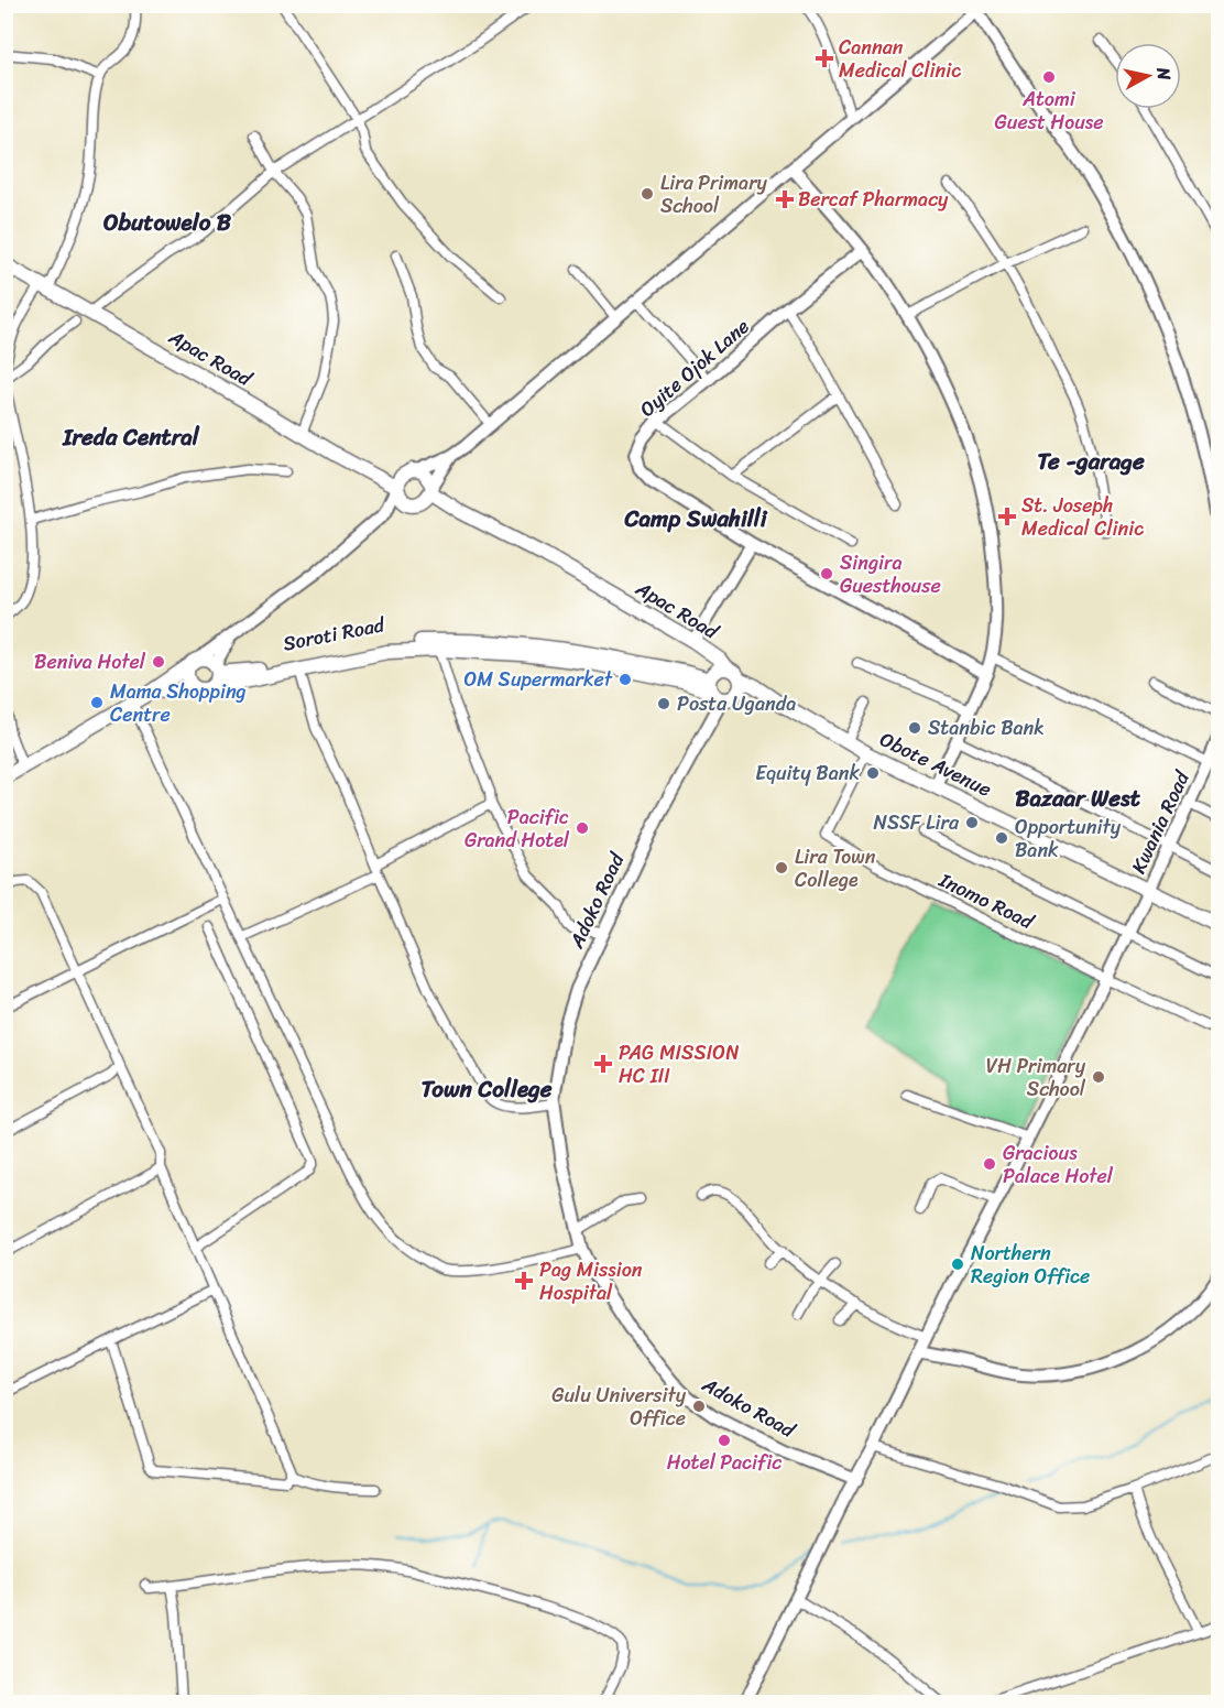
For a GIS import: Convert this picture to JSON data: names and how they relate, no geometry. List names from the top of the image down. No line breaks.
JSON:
{"streets":{"main road":["Apac Road","Soroti Road","Obote Avenue"],"street":["Oyite Ojok Lane","Kwania Road","Adoko Road","Inomo Road"]},"crossings":[["Apac Road","Obote Avenue"],["Apac Road","Adoko Road"],["Obote Avenue","Kwania Road"],["Obote Avenue","Adoko Road"],["Obote Avenue","Inomo Road"]],"districts":["Obutowelo B","Ireda Central","Te -garage","Camp Swahilli","Bazaar West","Town College"],"places":{"health":["Cannan Medical Clinic","Bercaf Pharmacy","St. Joseph Medical Clinic","PAG MISSION HC III","Pag Mission Hospital"],"other":["Atomi Guest House","Lira Primary School","Singira Guesthouse","Beniva Hotel","OM Supermarket","Mama Shopping Centre","Posta Uganda","Stanbic Bank","Equity Bank","NSSF Lira","Pacific Grand Hotel","Opportunity Bank","Lira Town College","VH Primary School","Gracious Palace Hotel","Northern Region Office","Gulu University Office","Hotel Pacific"]},"north":"right"}
